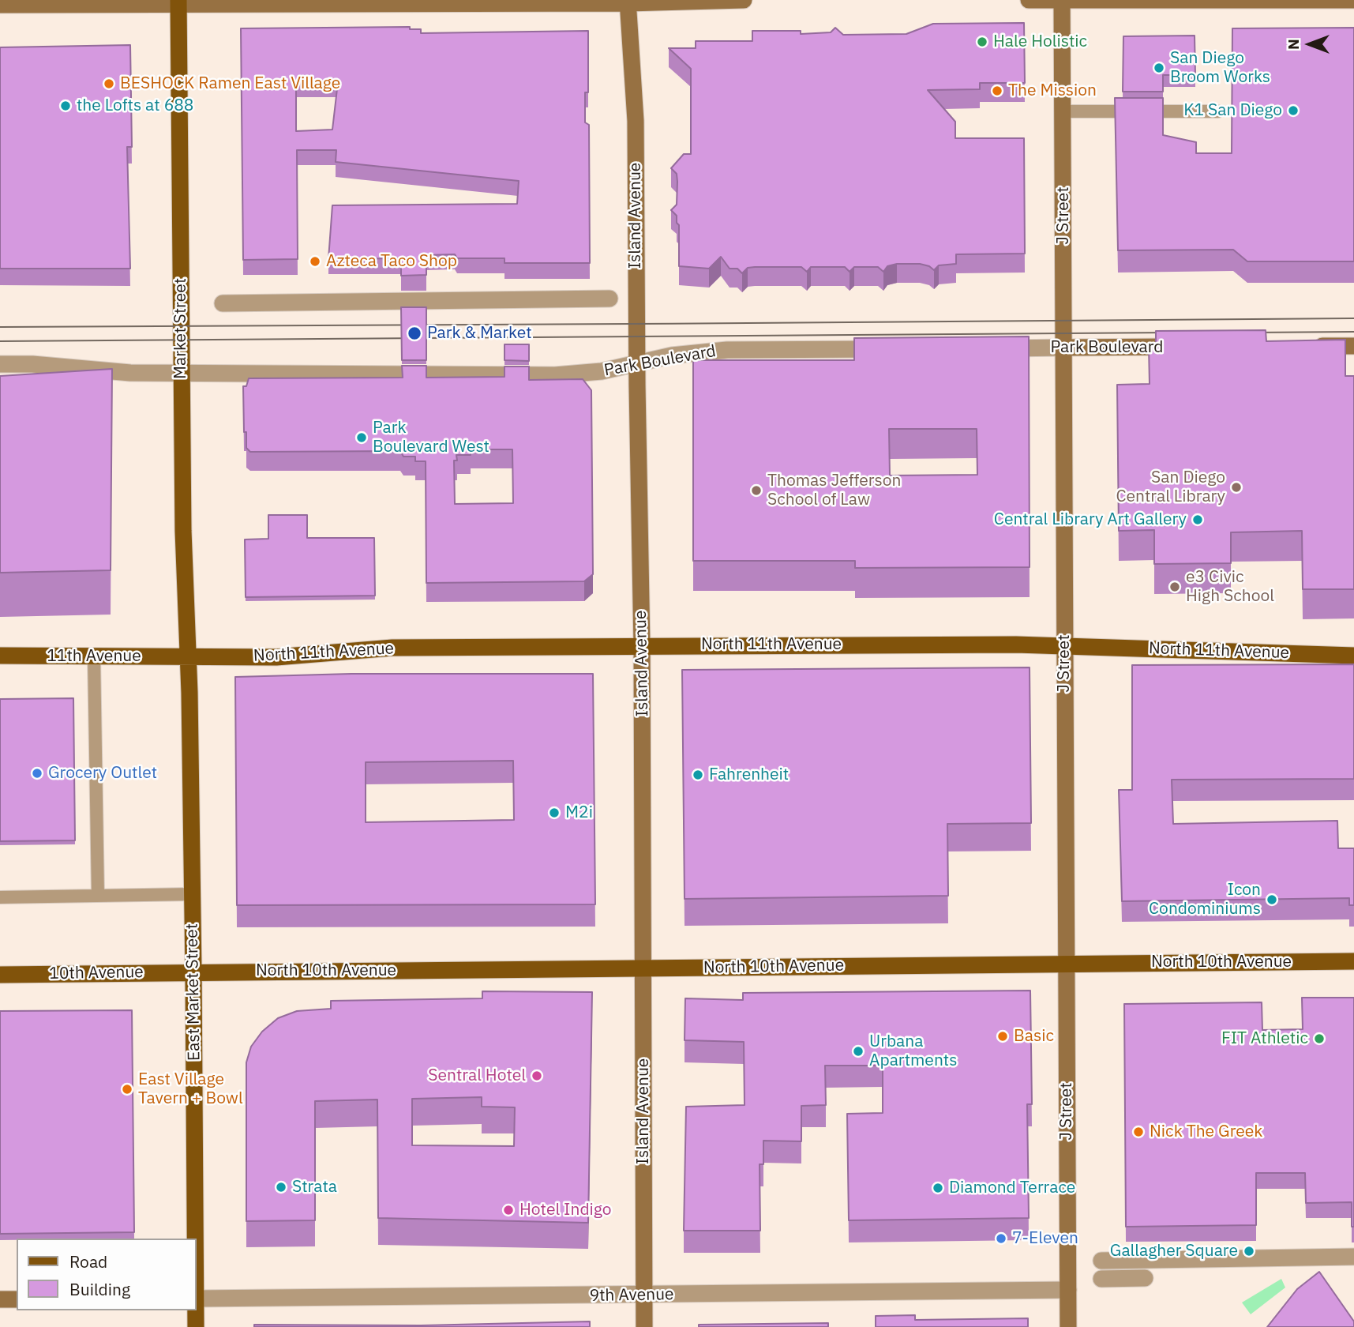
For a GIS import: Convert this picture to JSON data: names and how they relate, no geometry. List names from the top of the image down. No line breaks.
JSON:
{"streets":{"main road":["Island Avenue","J Street","Market Street","Park Boulevard","North 11th Avenue","11th Avenue","North 10th Avenue","10th Avenue","East Market Street"],"street":["9th Avenue"]},"crossings":[["Island Avenue","Park Boulevard"],["Island Avenue","North 11th Avenue"],["Island Avenue","North 10th Avenue"],["Island Avenue","9th Avenue"],["J Street","Park Boulevard"],["J Street","North 11th Avenue"],["J Street","North 10th Avenue"],["J Street","9th Avenue"],["Market Street","Park Boulevard"],["Market Street","North 11th Avenue"],["Market Street","11th Avenue"],["Market Street","East Market Street"],["North 11th Avenue","11th Avenue"],["North 11th Avenue","East Market Street"],["11th Avenue","East Market Street"],["North 10th Avenue","10th Avenue"],["North 10th Avenue","East Market Street"],["10th Avenue","East Market Street"]],"places":["Hale Holistic","San Diego Broom Works","BESHOCK Ramen East Village","The Mission","the Lofts at 688","K1 San Diego","Azteca Taco Shop","Park & Market","Park Boulevard West","San Diego Central Library","Thomas Jefferson School of Law","Central Library Art Gallery","e3 Civic High School","Grocery Outlet","Fahrenheit","M2i","Icon Condominiums","Basic","FIT Athletic","Urbana Apartments","Sentral Hotel","East Village Tavern + Bowl","Nick The Greek","Strata","Diamond Terrace","Hotel Indigo","7-Eleven","Gallagher Square"],"legend":["Road","Building"],"north":"left"}
